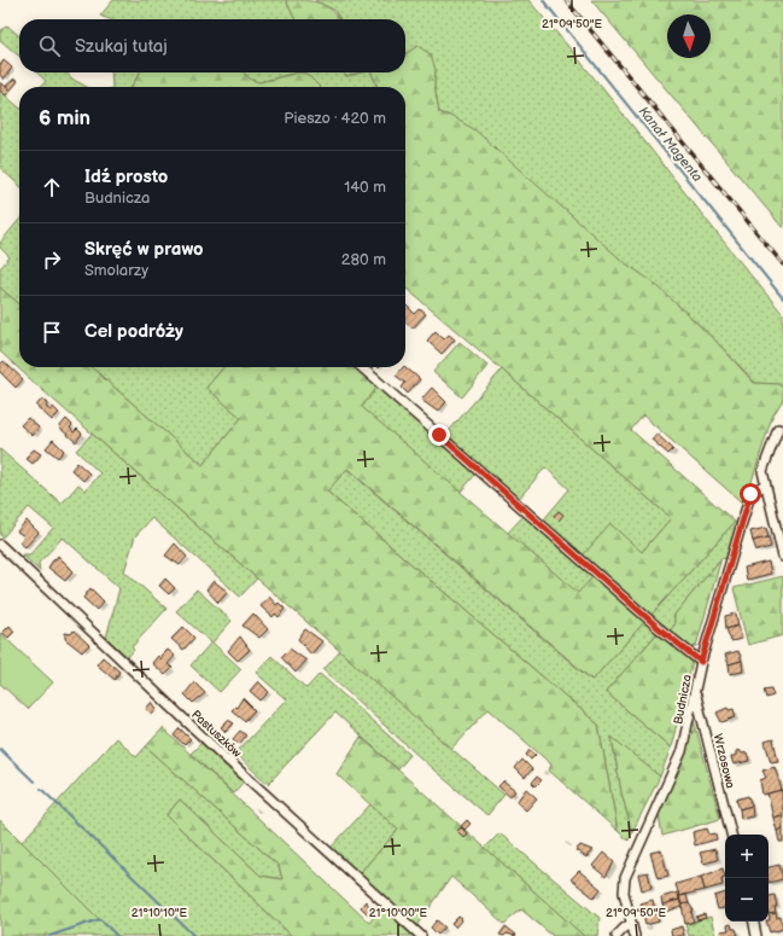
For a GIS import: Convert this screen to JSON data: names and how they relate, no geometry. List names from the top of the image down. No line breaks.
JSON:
{"streets":{"street":["Budnicza","Pastuszków","Wrzosowa"]},"crossings":[["Budnicza","Wrzosowa"]],"water":["Kanał Magenta"],"north":"bottom","page":{"search":"Szukaj tutaj","heading":["6 min","Pieszo · 420 m"],"list":[["Idź prosto","Budnicza","140 m"],["Skręć w prawo","Smolarzy","280 m"],"Cel podróży"],"map_buttons":["+","−"]},"coordinates":["21°09'50\"E","21°10'10\"E","21°10'00\"E"]}
